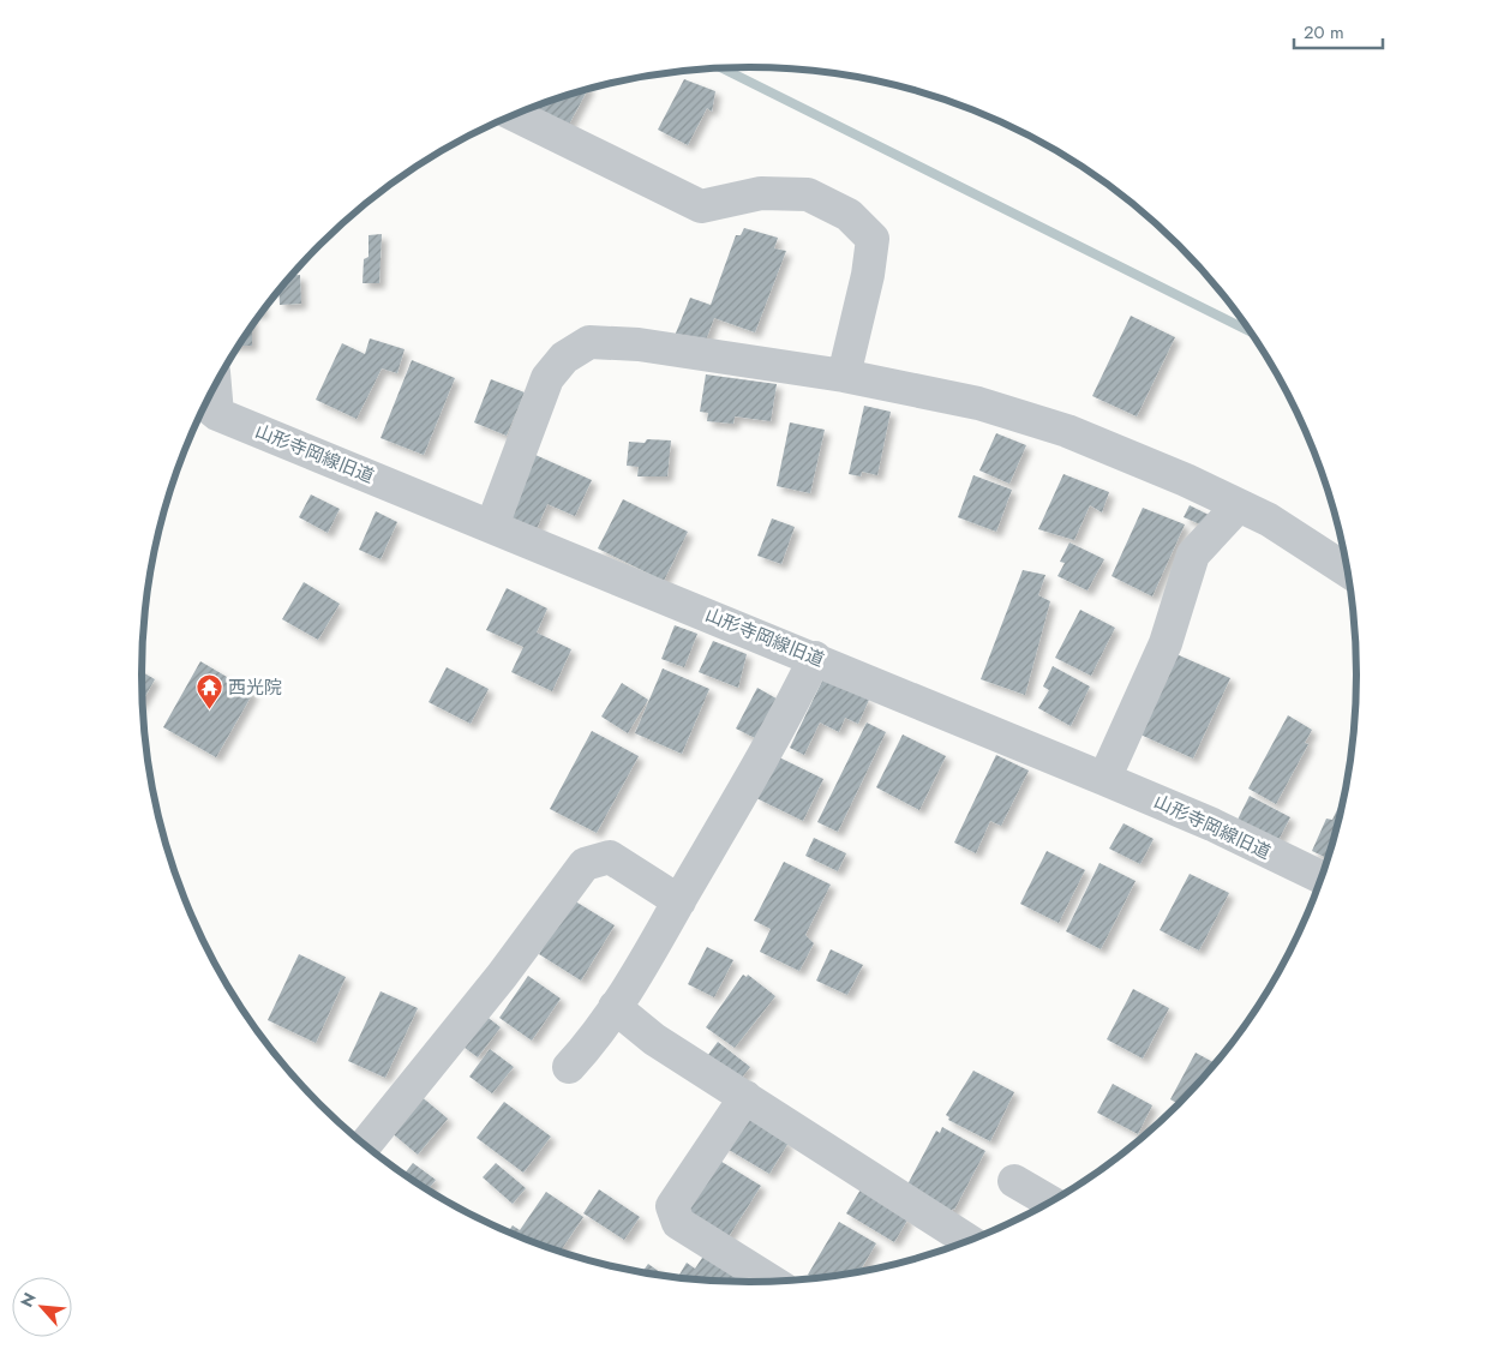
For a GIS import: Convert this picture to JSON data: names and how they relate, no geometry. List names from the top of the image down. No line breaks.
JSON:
{"streets":{"street":["山形寺岡線旧道"]},"places":{"temple":["西光院"]},"scale_bar":"20 m","north":"top left"}
